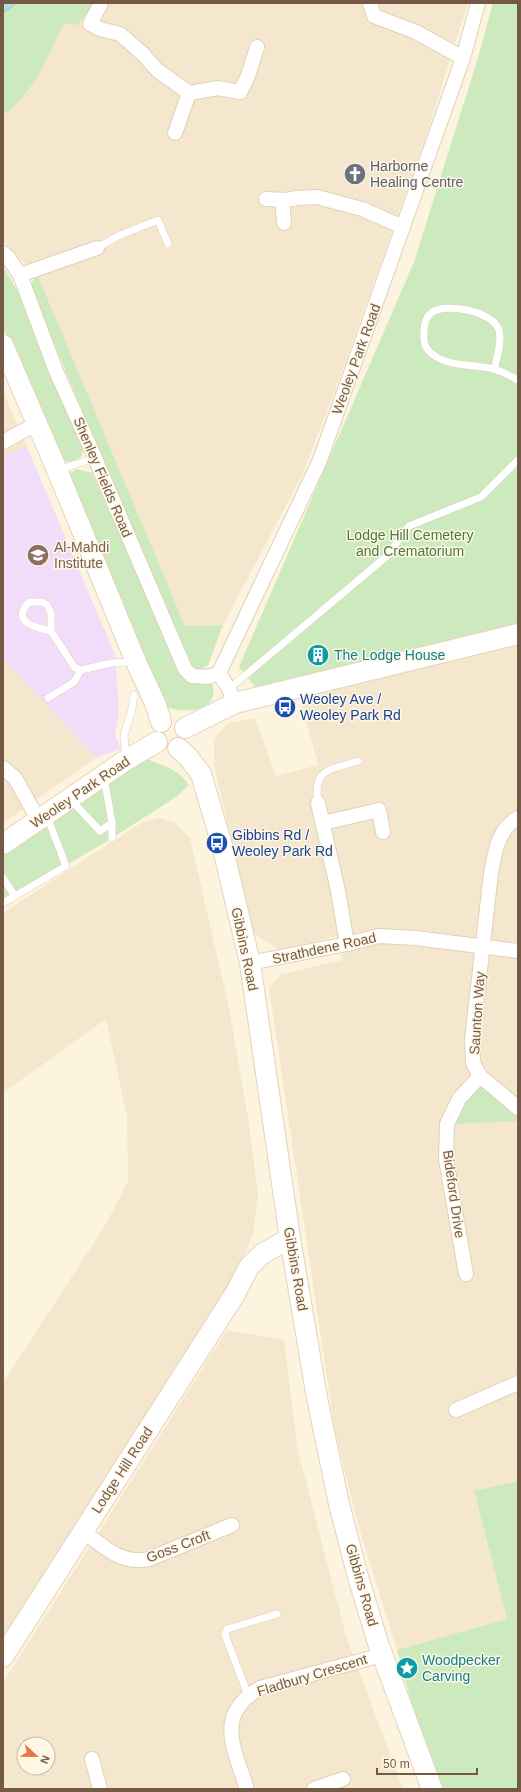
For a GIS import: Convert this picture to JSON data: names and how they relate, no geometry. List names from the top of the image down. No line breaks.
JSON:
{"streets":{"street":["Weoley Park Road","Shenley Fields Road","Strathdene Road","Gibbins Road","Saunton Way","Bideford Drive","Lodge Hill Road","Goss Croft","Fladbury Crescent"]},"crossings":[["Weoley Park Road","Shenley Fields Road"],["Weoley Park Road","Gibbins Road"],["Strathdene Road","Gibbins Road"],["Strathdene Road","Saunton Way"],["Gibbins Road","Lodge Hill Road"],["Gibbins Road","Fladbury Crescent"],["Saunton Way","Bideford Drive"],["Lodge Hill Road","Goss Croft"]],"parks":["Lodge Hill Cemetery and Crematorium"],"places":{"church":["Harborne Healing Centre"],"school or university":["Al-Mahdi Institute"],"building":["The Lodge House"],"bus stop":["Weoley Ave / Weoley Park Rd","Gibbins Rd / Weoley Park Rd"],"place":["Woodpecker Carving"]},"scale_bar":"50 m","north":"right"}
